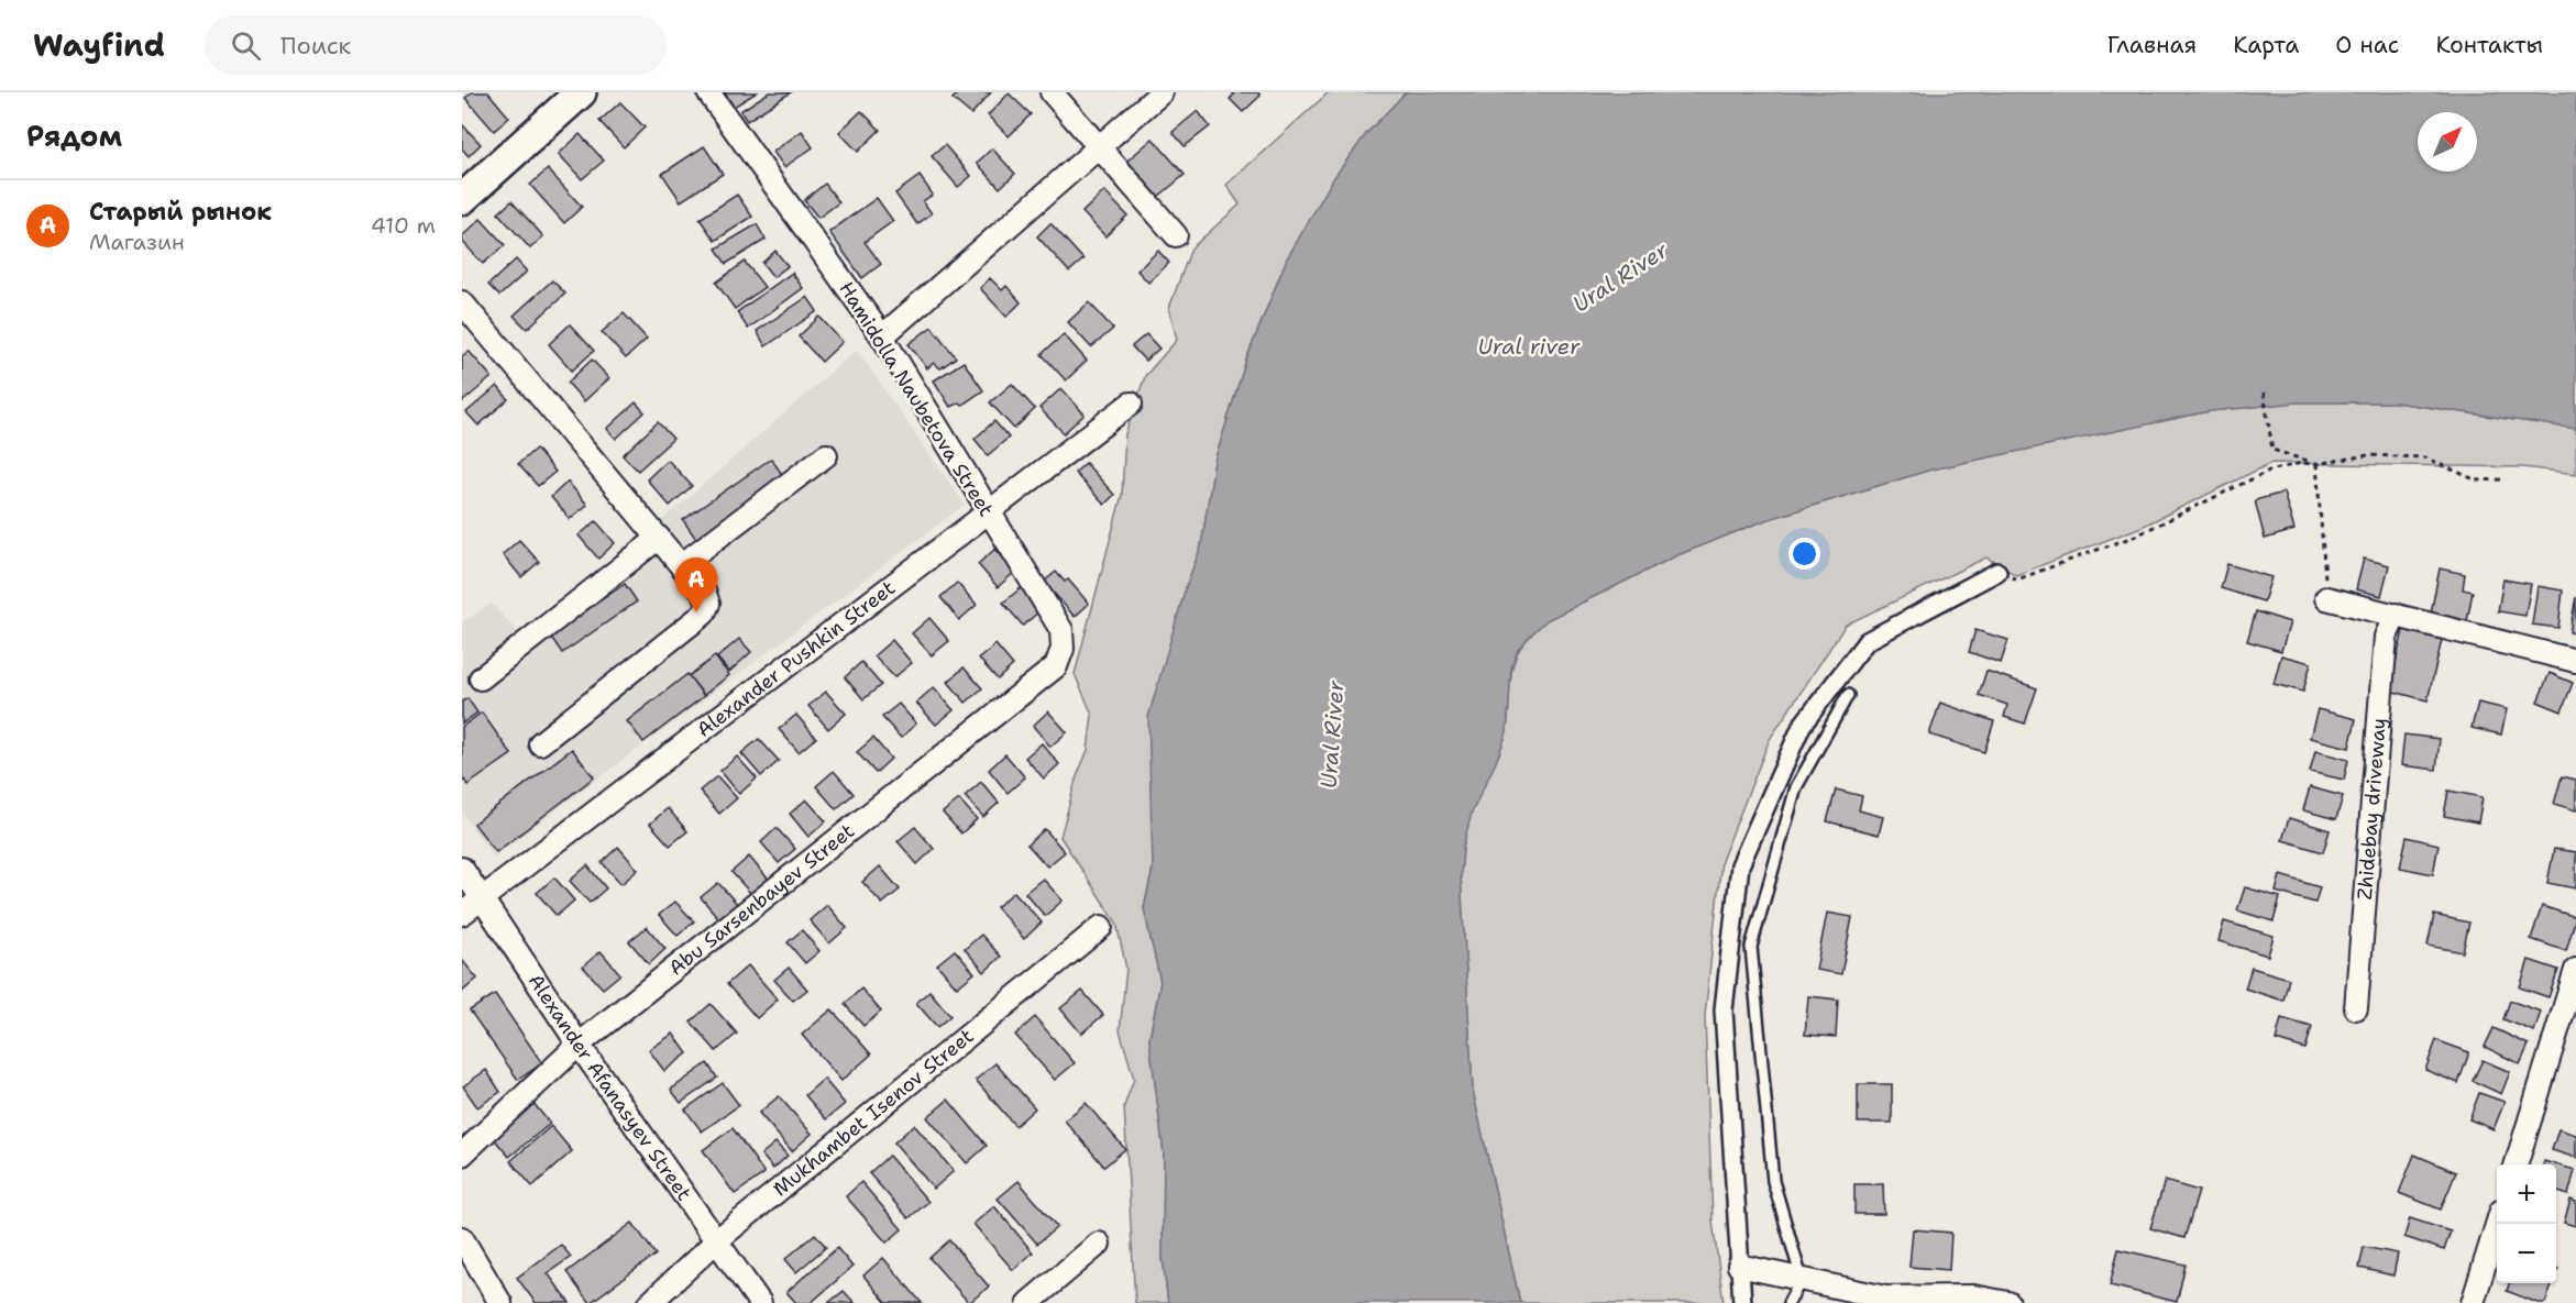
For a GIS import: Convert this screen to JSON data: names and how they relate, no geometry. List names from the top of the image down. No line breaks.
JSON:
{"streets":{"street":["Hamidolla Naubetova Street","Alexander Pushkin Street","Zhidebay driveway","Abu Sarsenbayev Street","Alexander Afanasyev Street","Mukhambet Isenov Street"]},"crossings":[["Hamidolla Naubetova Street","Alexander Pushkin Street"],["Hamidolla Naubetova Street","Abu Sarsenbayev Street"],["Alexander Pushkin Street","Alexander Afanasyev Street"],["Abu Sarsenbayev Street","Alexander Afanasyev Street"],["Alexander Afanasyev Street","Mukhambet Isenov Street"]],"water":["Ural River","Ural river"],"north":"top right","page":{"header":"Wayfind","search":"Поиск","nav":["Главная","Карта","О нас","Контакты"],"heading":"Рядом","list":[{"mark":"A","name":"Старый рынок","note":"Магазин","value":"410 m"}],"pins":"A","map_buttons":["+","−"]}}
